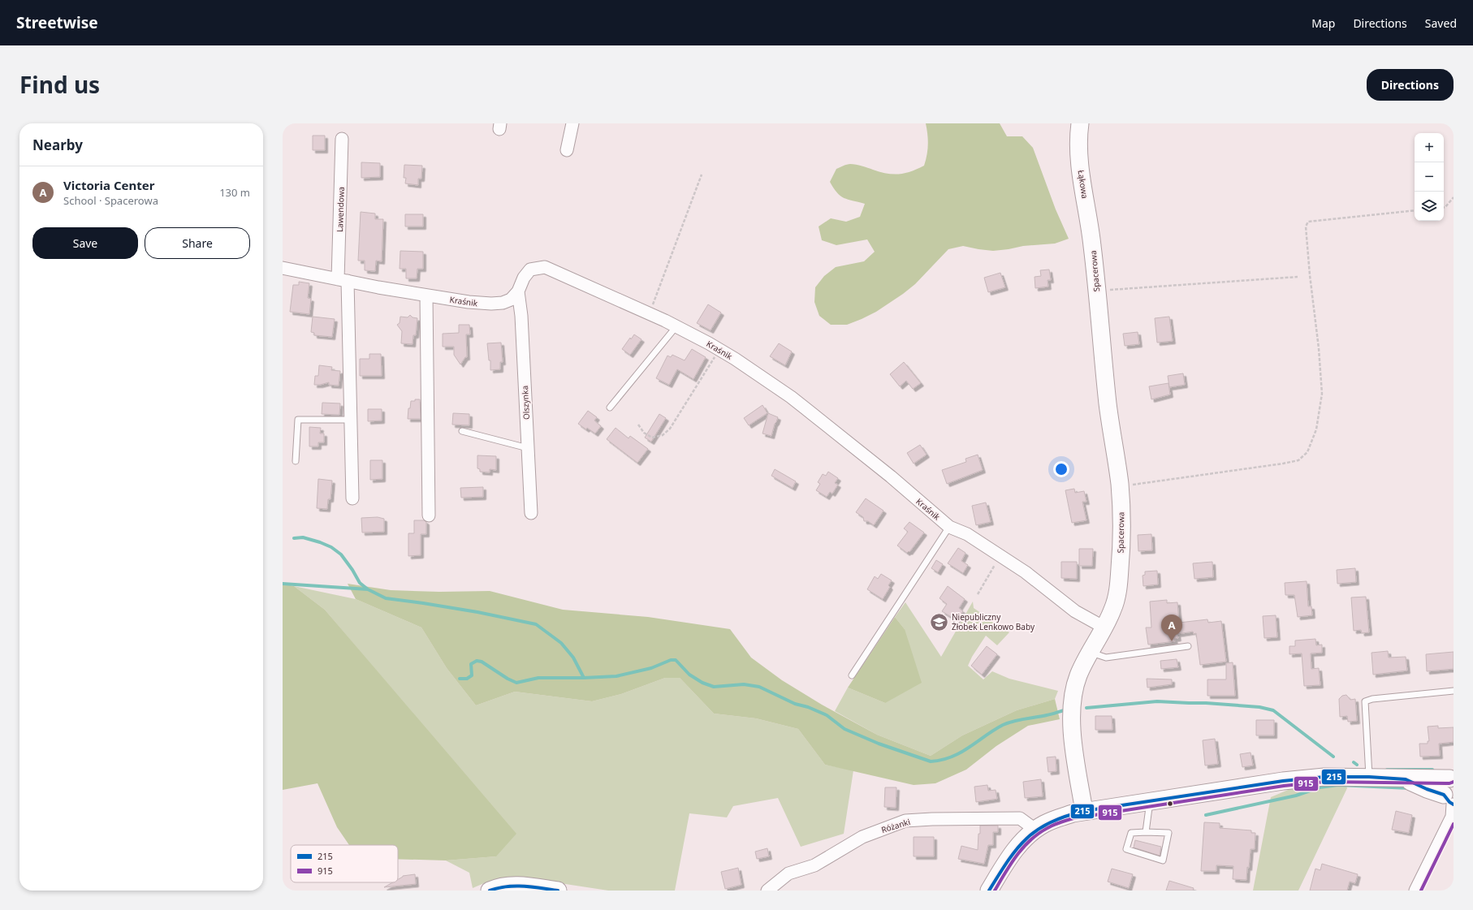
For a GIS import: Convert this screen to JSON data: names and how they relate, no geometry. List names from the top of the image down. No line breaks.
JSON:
{"streets":{"street":["Łąkowa","Lawendowa","Spacerowa","Kraśnik","Olszynka","Różanki"]},"crossings":[["Łąkowa","Spacerowa"],["Lawendowa","Kraśnik"],["Spacerowa","Kraśnik"],["Kraśnik","Olszynka"]],"places":{"school or university":["Niepubliczny Żłobek Lenkowo Baby"]},"lines":["transit line 215","transit line 915"],"legend":["215","915"],"page":{"header":"Streetwise","nav":["Map","Directions","Saved"],"title":"Find us","buttons":["Directions",["Save","Share"]],"heading":"Nearby","map_buttons":["+","−"],"list":[{"mark":"A","name":"Victoria Center","note":"School · Spacerowa","value":"130 m"}],"pins":"A"}}
